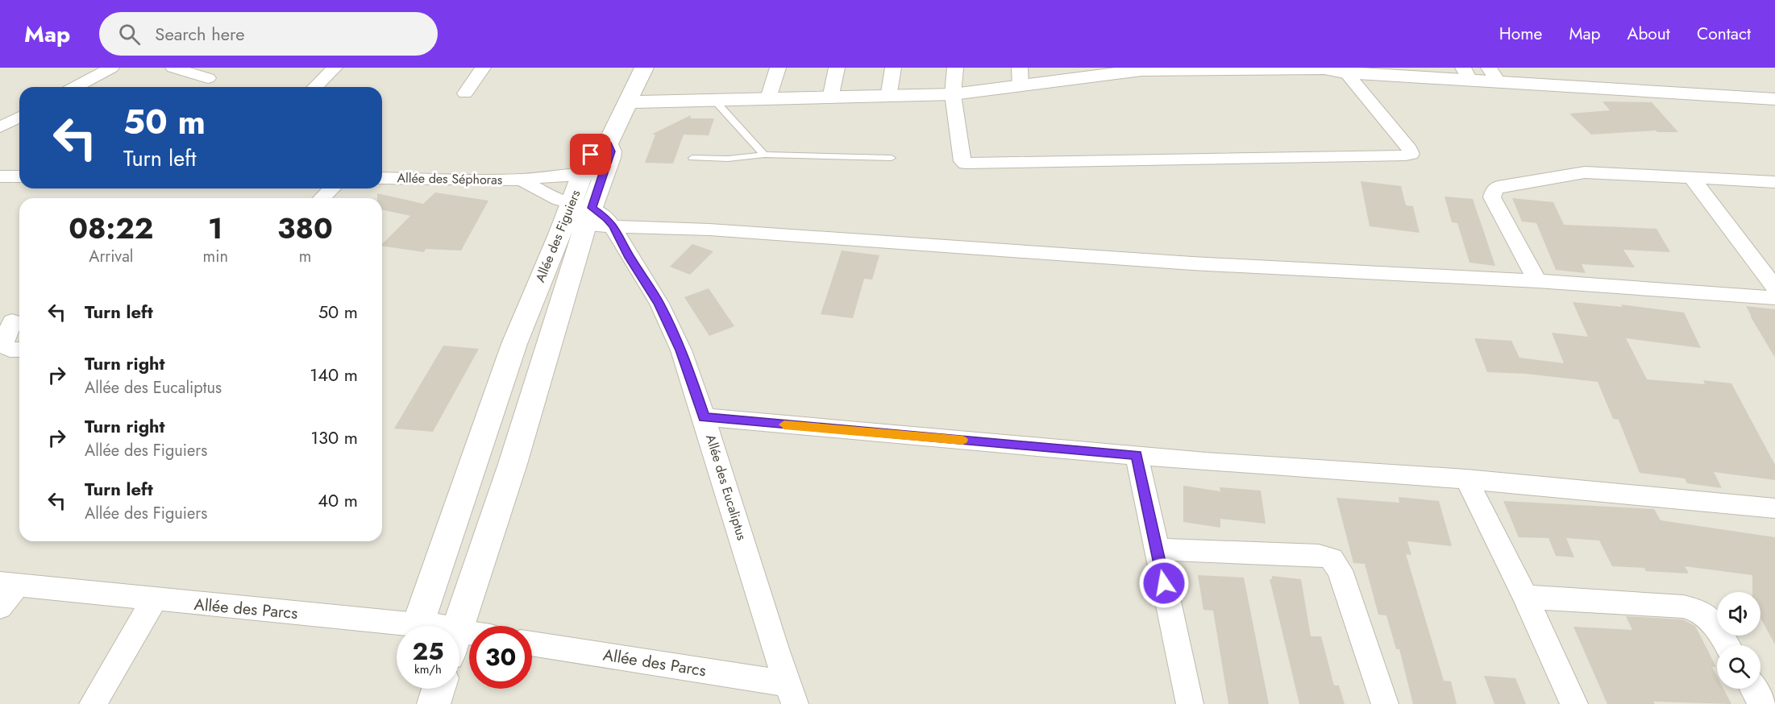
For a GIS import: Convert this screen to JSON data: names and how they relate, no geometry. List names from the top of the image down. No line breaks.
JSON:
{"streets":{"street":["Allée des Séphoras","Allée des Figuiers","Allée des Eucaliptus","Allée des Parcs"]},"crossings":[["Allée des Séphoras","Allée des Figuiers"],["Allée des Séphoras","Allée des Eucaliptus"],["Allée des Figuiers","Allée des Eucaliptus"],["Allée des Figuiers","Allée des Parcs"],["Allée des Eucaliptus","Allée des Parcs"]],"page":{"header":"Map","search":"Search here","nav":["Home","Map","About","Contact"],"turn":["50 m","Turn left"],"eta":["08:22","Arrival","1","min","380","m"],"list":[{"name":"Turn left","value":"50 m"},{"name":"Turn right","note":"Allée des Eucaliptus","value":"140 m"},{"name":"Turn right","note":"Allée des Figuiers","value":"130 m"},{"name":"Turn left","note":"Allée des Figuiers","value":"40 m"}],"speed":"25 km/h","limit":"30"}}
